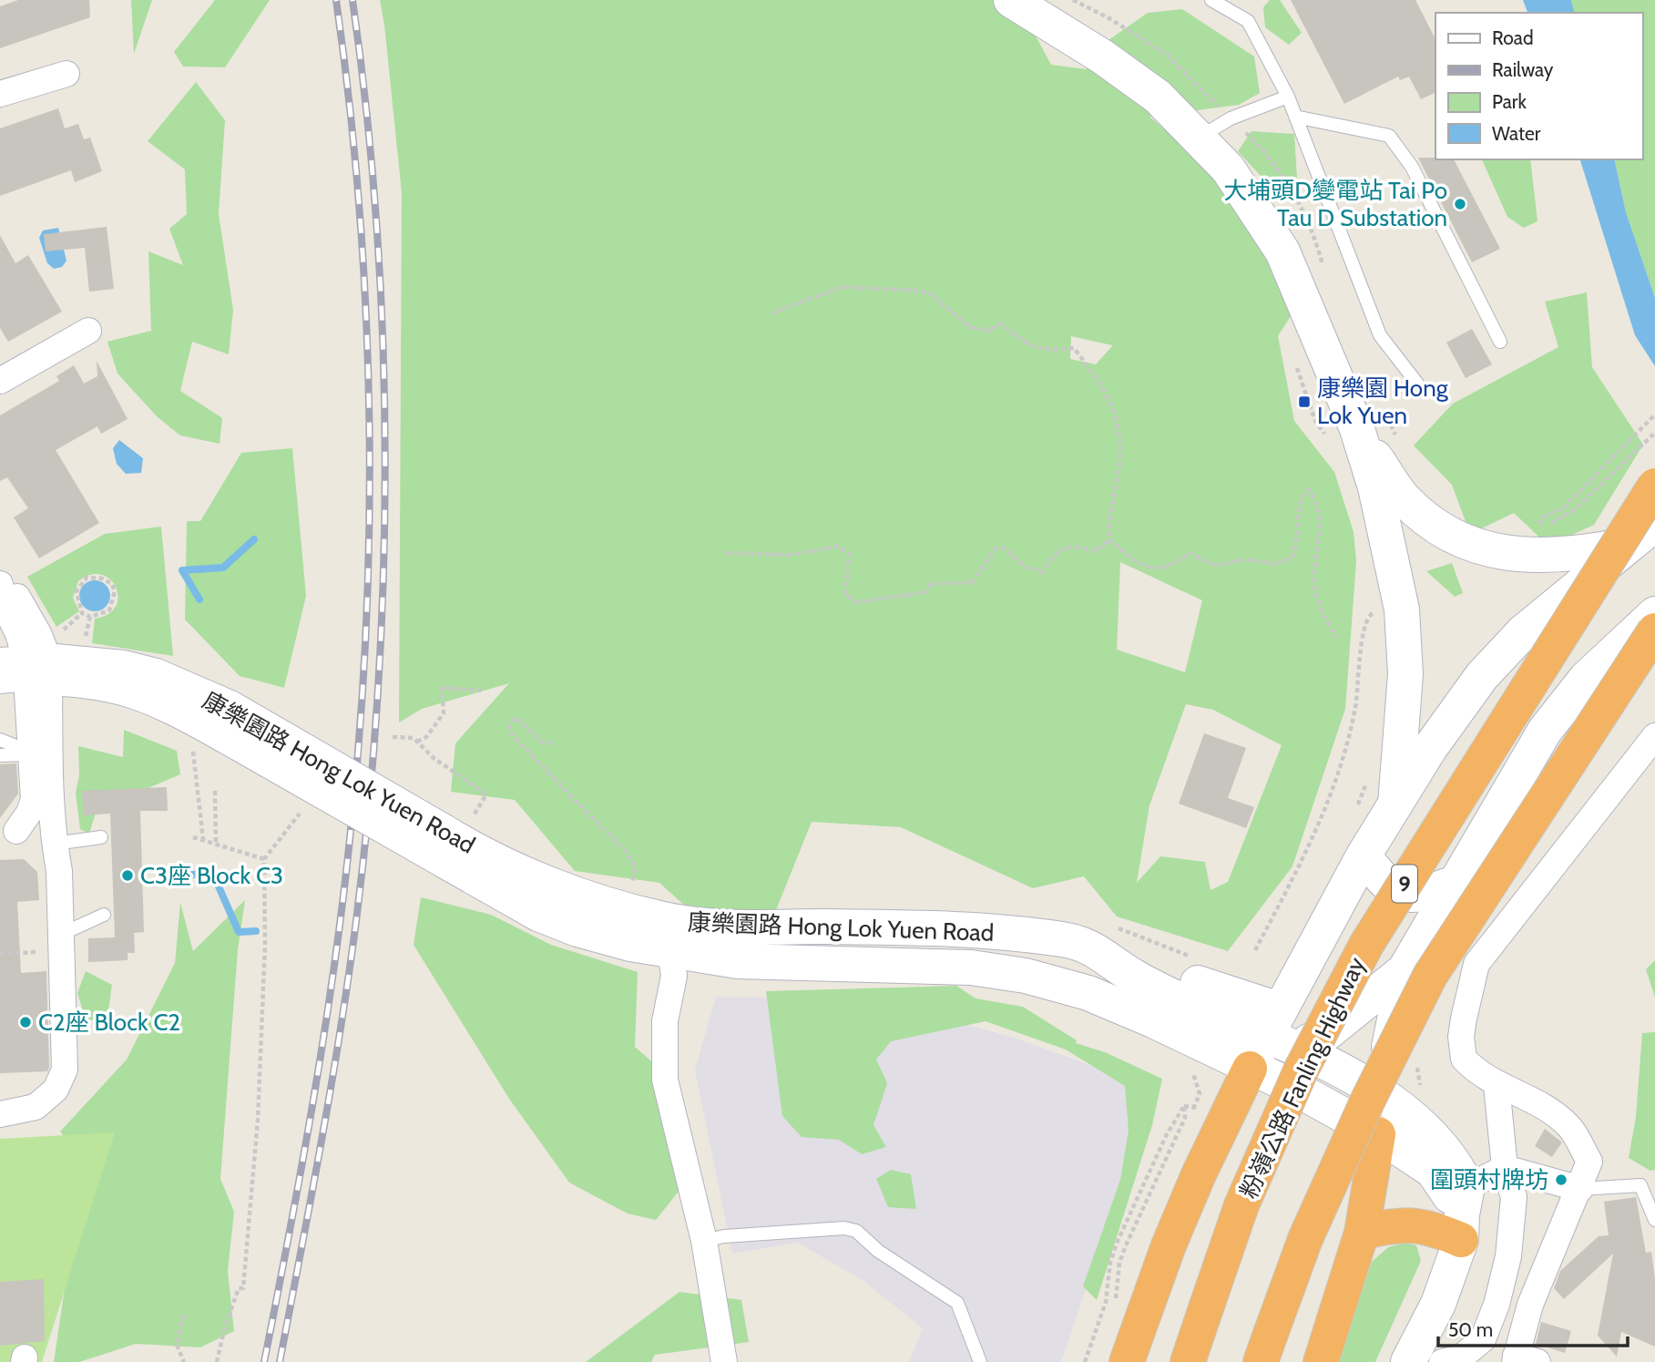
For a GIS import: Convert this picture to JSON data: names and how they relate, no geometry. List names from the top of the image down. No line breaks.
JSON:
{"streets":{"highway":["9","粉嶺公路 Fanling Highway"],"main road":["康樂園路 Hong Lok Yuen Road"]},"places":{"other":["大埔頭D變電站 Tai Po Tau D Substation","C3座 Block C3","C2座 Block C2","圍頭村牌坊"],"transit":["康樂園 Hong Lok Yuen"]},"legend":["Road","Railway","Park","Water"],"scale_bar":"50 m"}
